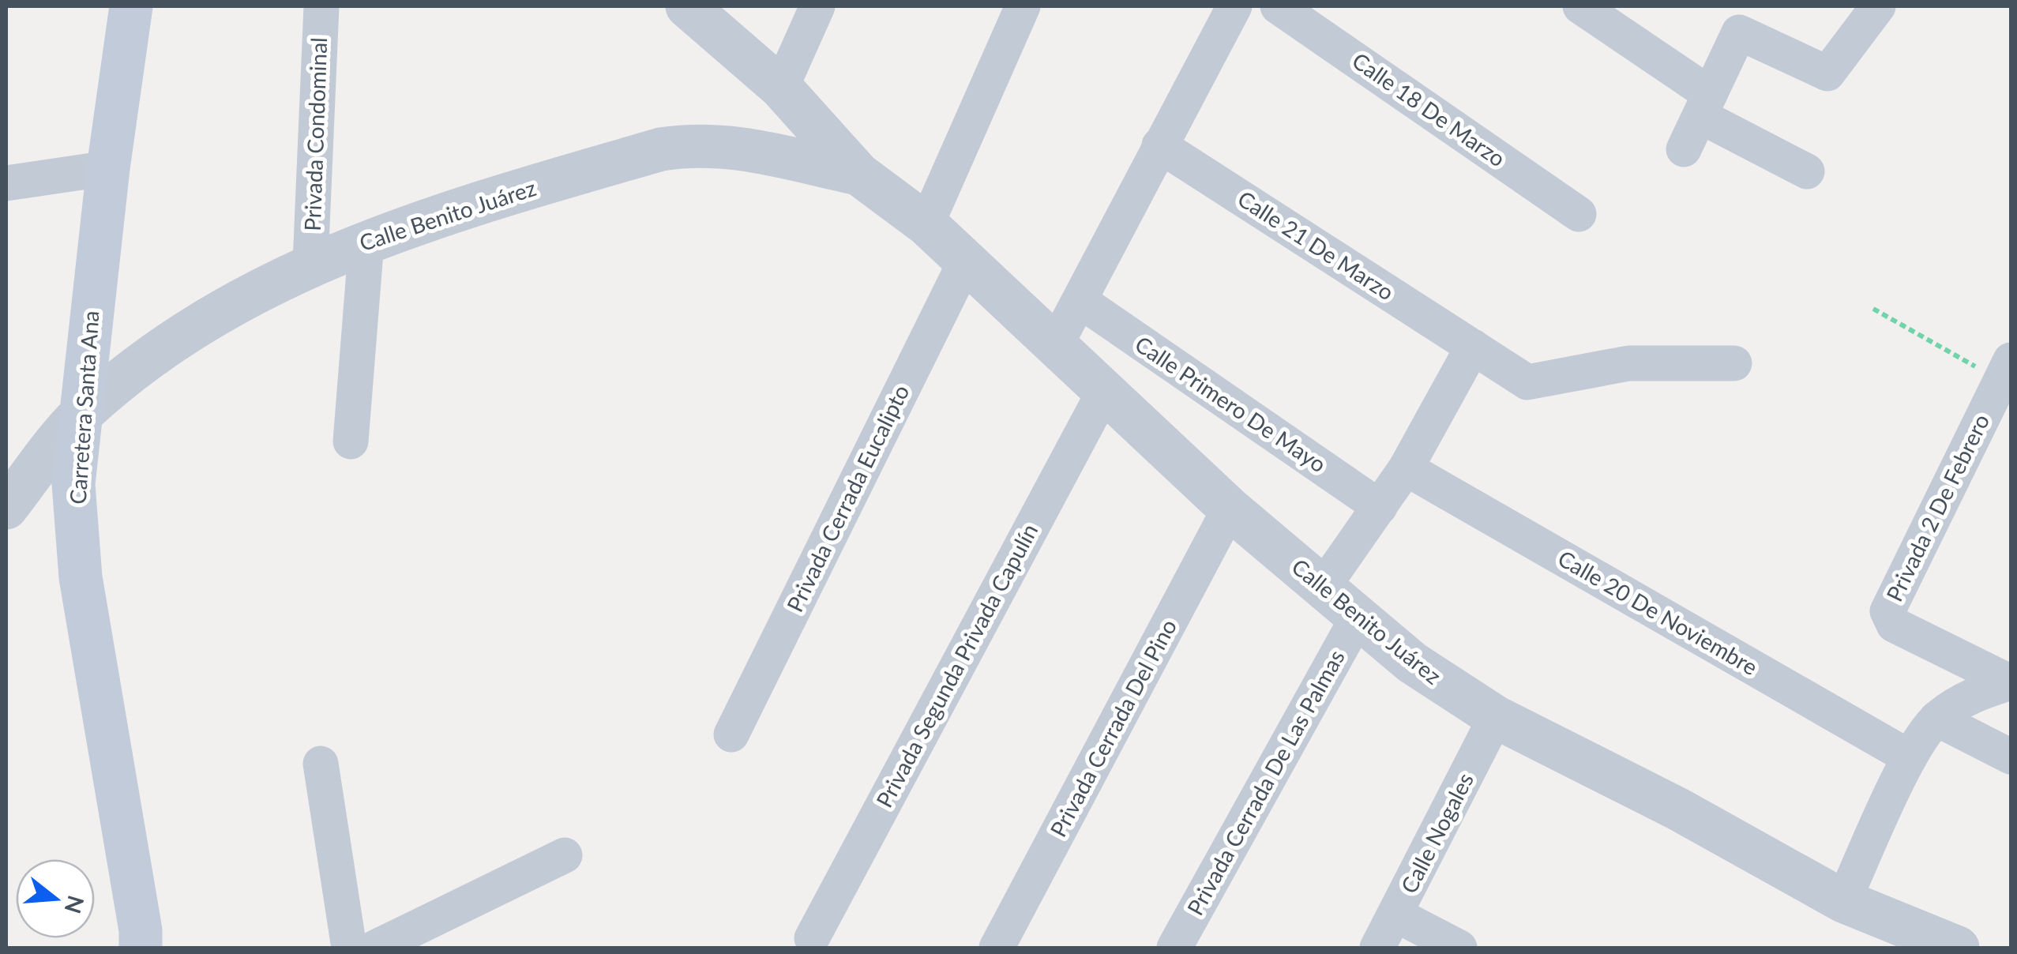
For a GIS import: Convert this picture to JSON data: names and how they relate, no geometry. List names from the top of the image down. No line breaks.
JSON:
{"streets":{"main road":["Carretera Santa Ana"],"street":["Calle 18 De Marzo","Privada Condominal","Calle Benito Juárez","Calle 21 De Marzo","Calle Primero De Mayo","Privada Cerrada Eucalipto","Privada 2 De Febrero","Calle 20 De Noviembre","Privada Segunda Privada Capulín","Privada Cerrada Del Pino","Privada Cerrada De Las Palmas","Calle Nogales"]},"crossings":[["Privada Condominal","Calle Benito Juárez"],["Calle Benito Juárez","Carretera Santa Ana"],["Calle Benito Juárez","Privada Cerrada Eucalipto"],["Calle Benito Juárez","Privada 2 De Febrero"],["Calle Benito Juárez","Privada Segunda Privada Capulín"],["Calle Benito Juárez","Privada Cerrada Del Pino"],["Calle Benito Juárez","Privada Cerrada De Las Palmas"],["Calle Benito Juárez","Calle Nogales"],["Privada 2 De Febrero","Calle 20 De Noviembre"]],"north":"right"}
